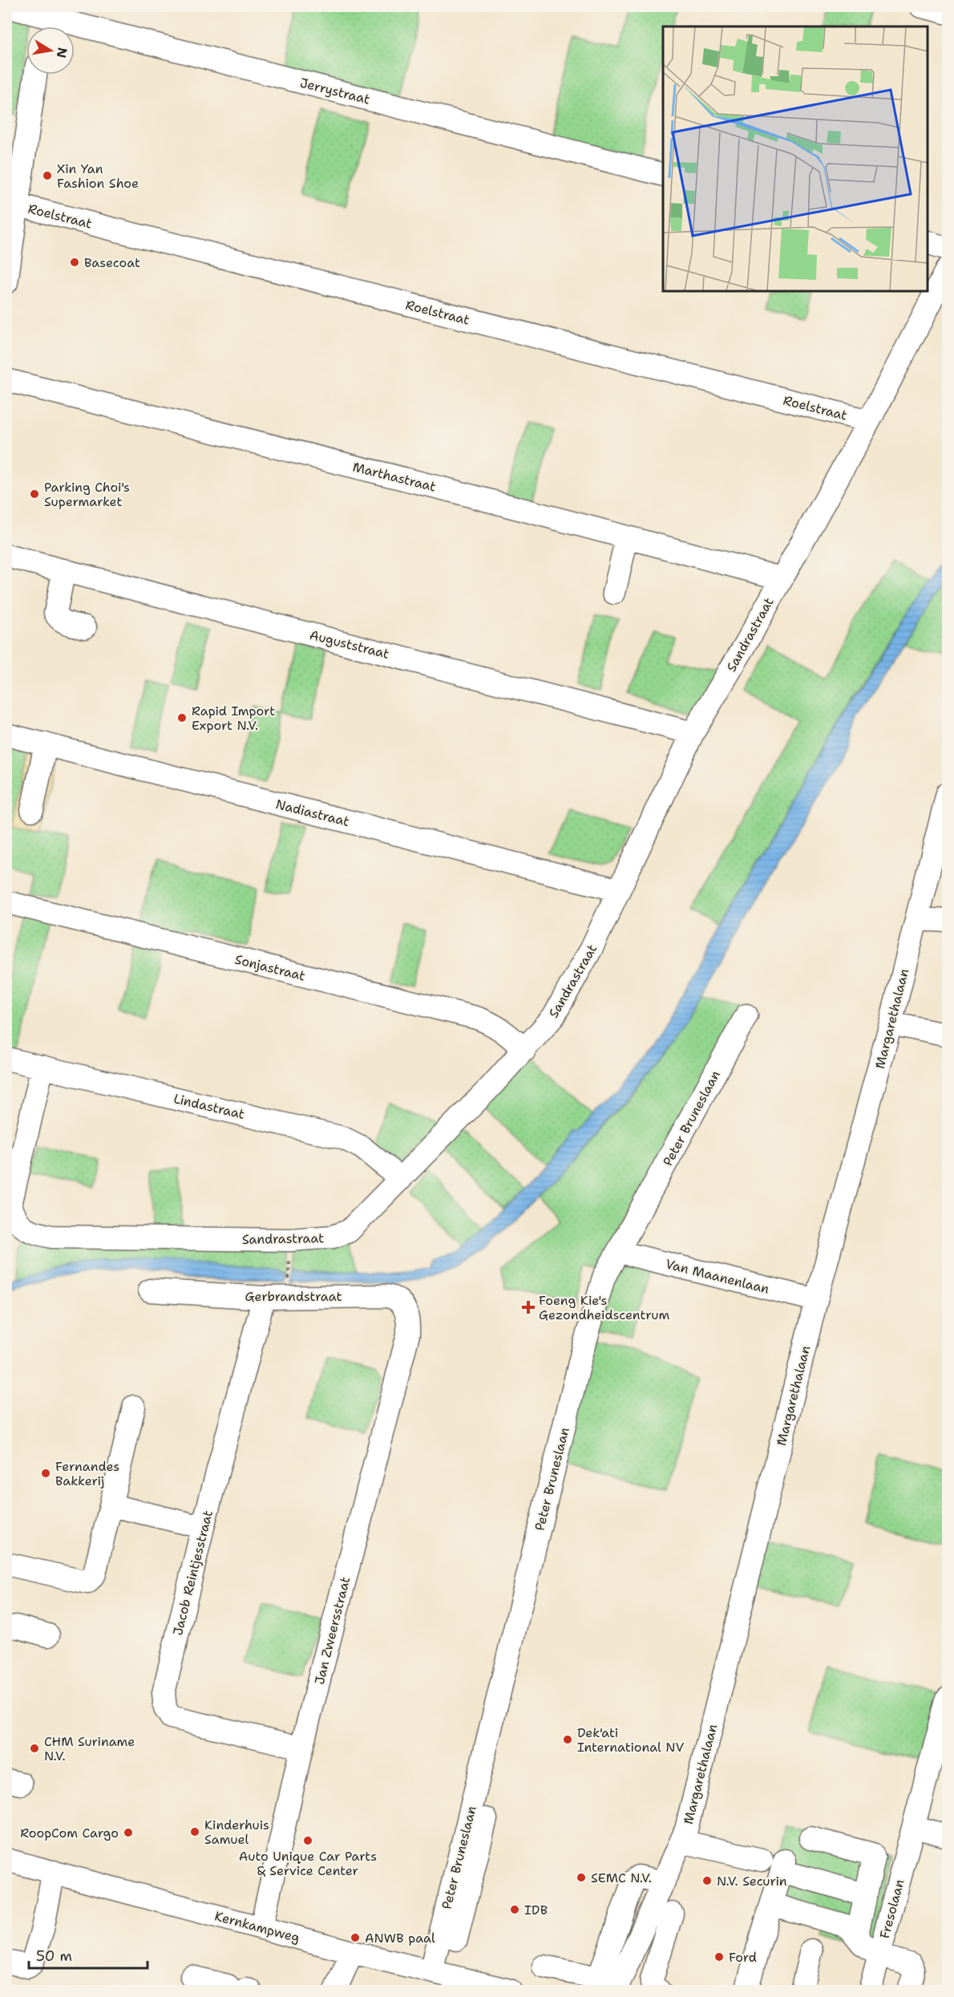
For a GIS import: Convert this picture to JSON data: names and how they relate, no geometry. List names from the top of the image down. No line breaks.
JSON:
{"streets":{"street":["Jerrystraat","Roelstraat","Marthastraat","Sandrastraat","Auguststraat","Nadiastraat","Sonjastraat","Margarethalaan","Lindastraat","Peter Bruneslaan","Van Maanenlaan","Gerbrandstraat","Jacob Reintjesstraat","Jan Zweersstraat","Fresolaan","Kernkampweg"]},"crossings":[["Roelstraat","Sandrastraat"],["Marthastraat","Sandrastraat"],["Sandrastraat","Auguststraat"],["Sandrastraat","Nadiastraat"],["Sandrastraat","Sonjastraat"],["Sandrastraat","Lindastraat"],["Margarethalaan","Van Maanenlaan"],["Peter Bruneslaan","Van Maanenlaan"],["Peter Bruneslaan","Kernkampweg"],["Gerbrandstraat","Jacob Reintjesstraat"],["Gerbrandstraat","Jan Zweersstraat"],["Jacob Reintjesstraat","Jan Zweersstraat"],["Jan Zweersstraat","Kernkampweg"]],"places":{"other":["Xin Yan Fashion Shoe","Basecoat","Parking Choi's Supermarket","Rapid Import Export N.V.","Fernandes Bakkerij","Dek'ati International NV","CHM Suriname N.V.","Kinderhuis Samuel","RoopCom Cargo","Auto Unique Car Parts & Service Center","SEMC N.V.","N.V. Securin","IDB","ANWB paal","Ford"],"health":["Foeng Kie's Gezondheidscentrum"]},"scale_bar":"50 m","north":"right"}
